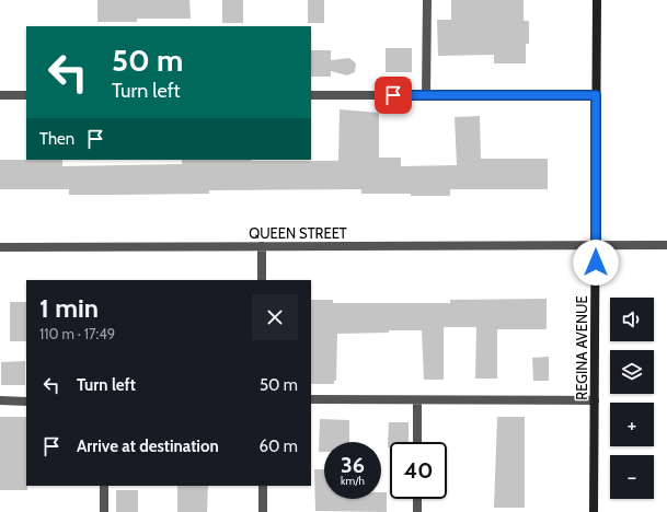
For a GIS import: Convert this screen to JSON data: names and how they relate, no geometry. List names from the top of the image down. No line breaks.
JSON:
{"streets":{"street":["QUEEN STREET","REGINA AVENUE"]},"crossings":[["QUEEN STREET","REGINA AVENUE"]],"page":{"turn":["50 m","Turn left"],"then":"Then","heading":["1 min","110 m · 17:49"],"map_buttons":["+","−"],"list":[{"name":"Turn left","value":"50 m"},{"name":"Arrive at destination","value":"60 m"}],"speed":"36 km/h","limit":"40"}}
